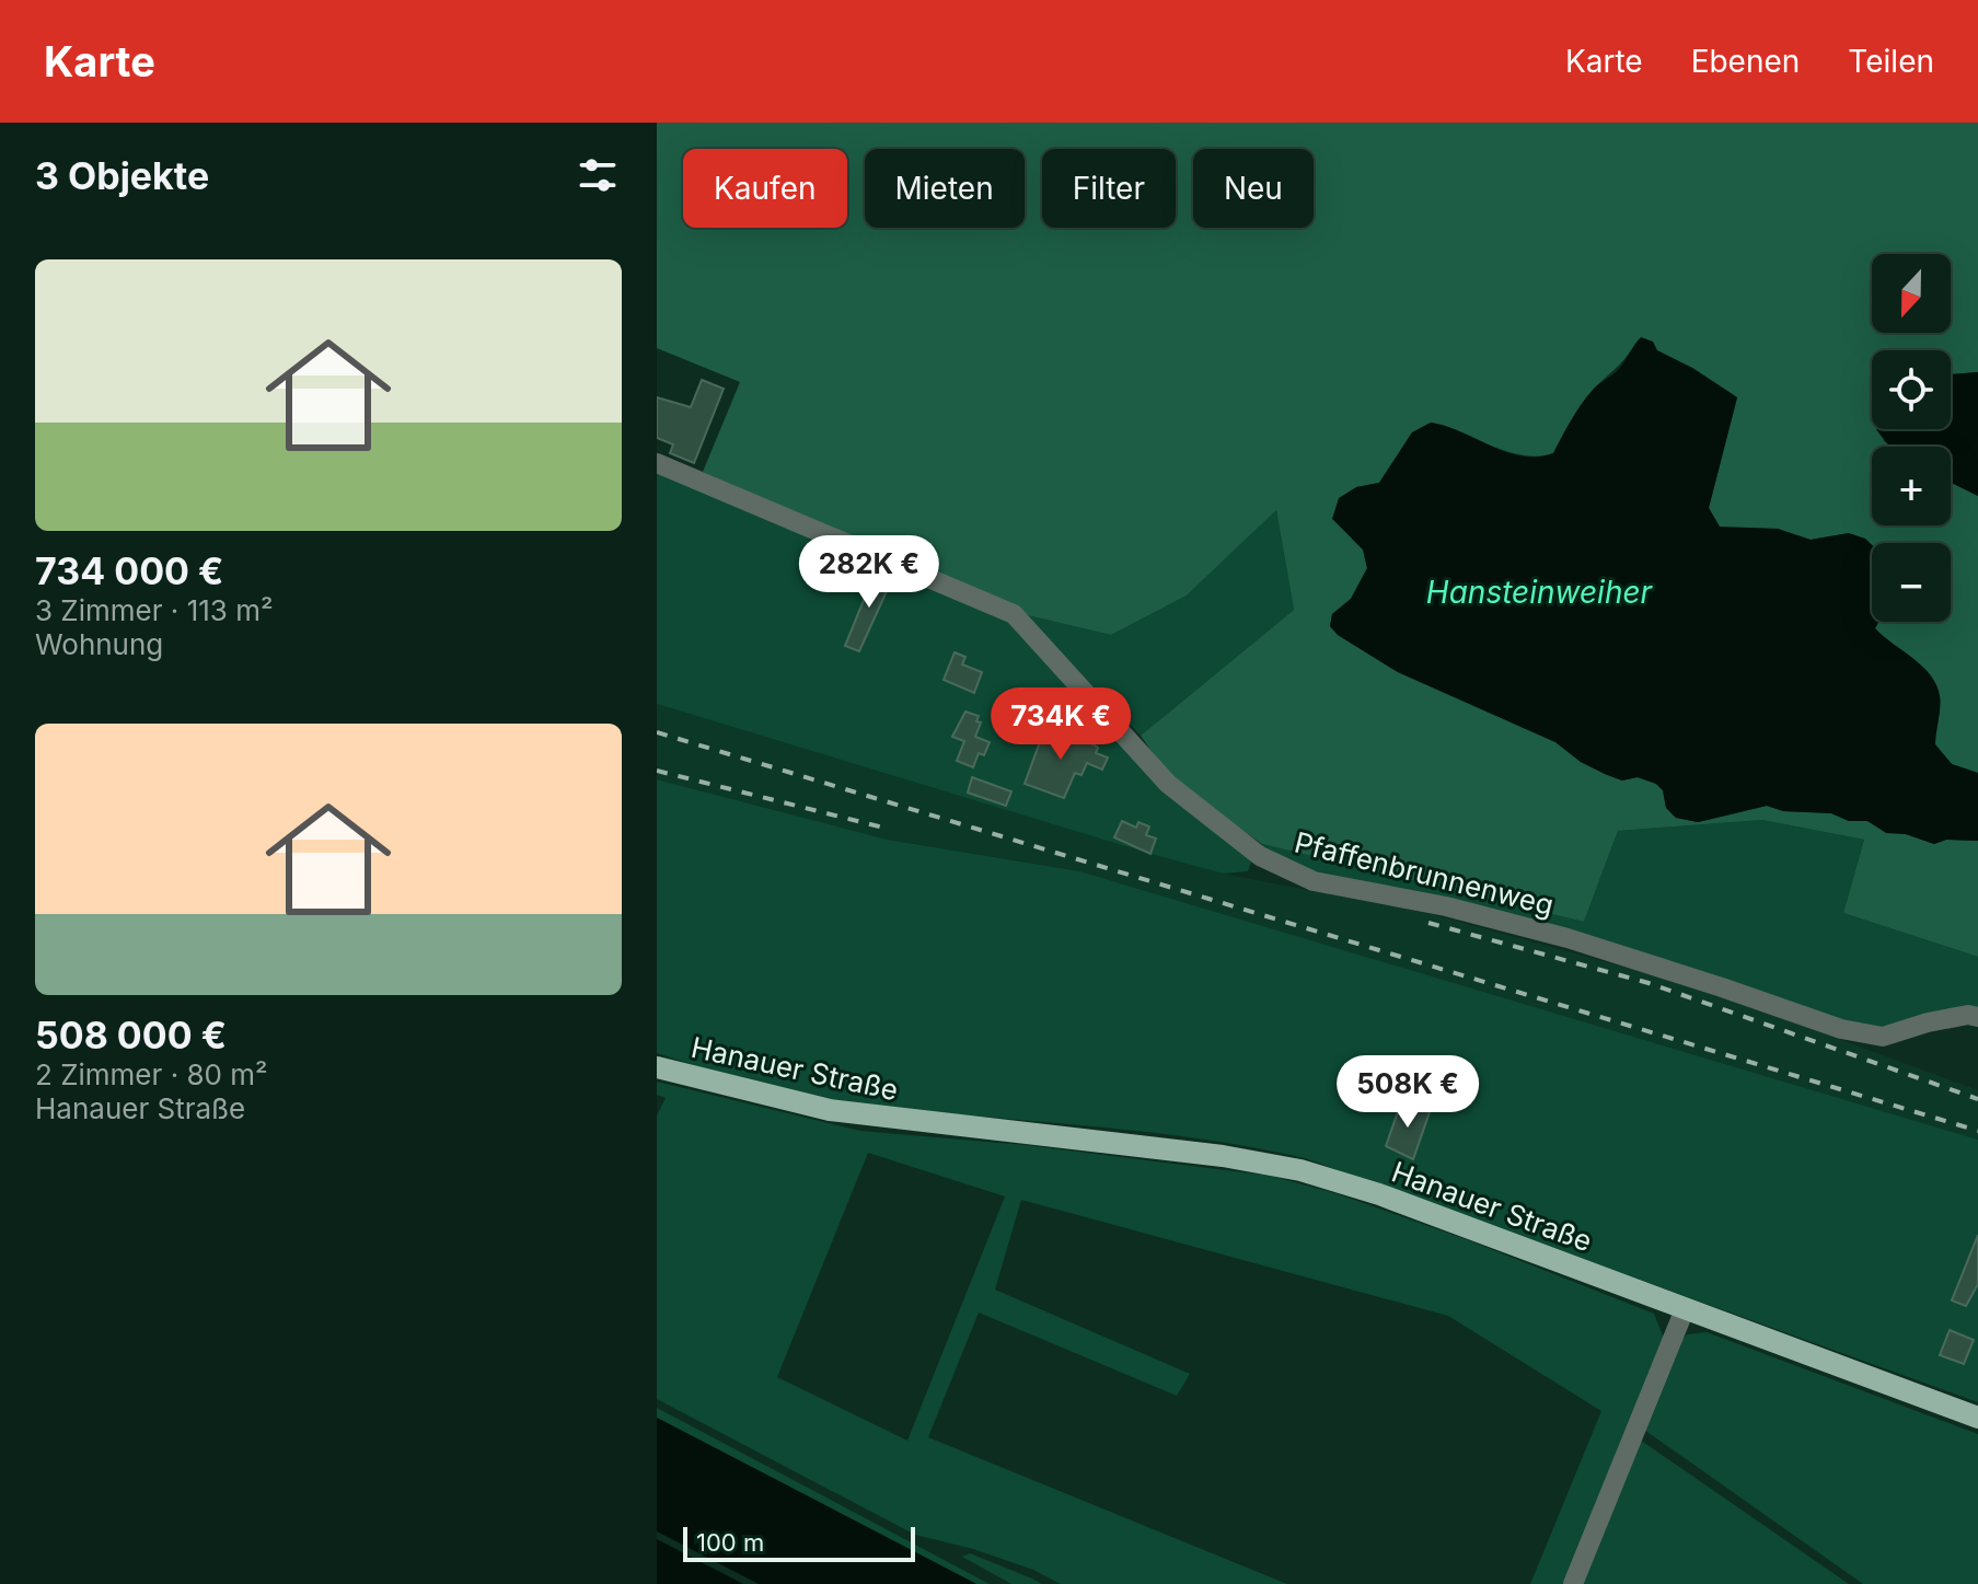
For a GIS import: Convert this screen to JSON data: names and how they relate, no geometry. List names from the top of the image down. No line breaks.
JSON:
{"streets":{"main road":["Hanauer Straße"],"lane":["Pfaffenbrunnenweg"]},"water":["Hansteinweiher"],"scale_bar":"100 m","north":"bottom","page":{"header":"Karte","nav":["Karte","Ebenen","Teilen"],"heading":"3 Objekte","chip":["Kaufen","Mieten","Filter","Neu"],"list":[{"name":"734 000 €","note":"3 Zimmer · 113 m² · Wohnung"},{"name":"508 000 €","note":"2 Zimmer · 80 m² · Hanauer Straße"}],"map_buttons":["+","−"],"price":["282K €","734K €","508K €"],"scale":"100 m"}}
